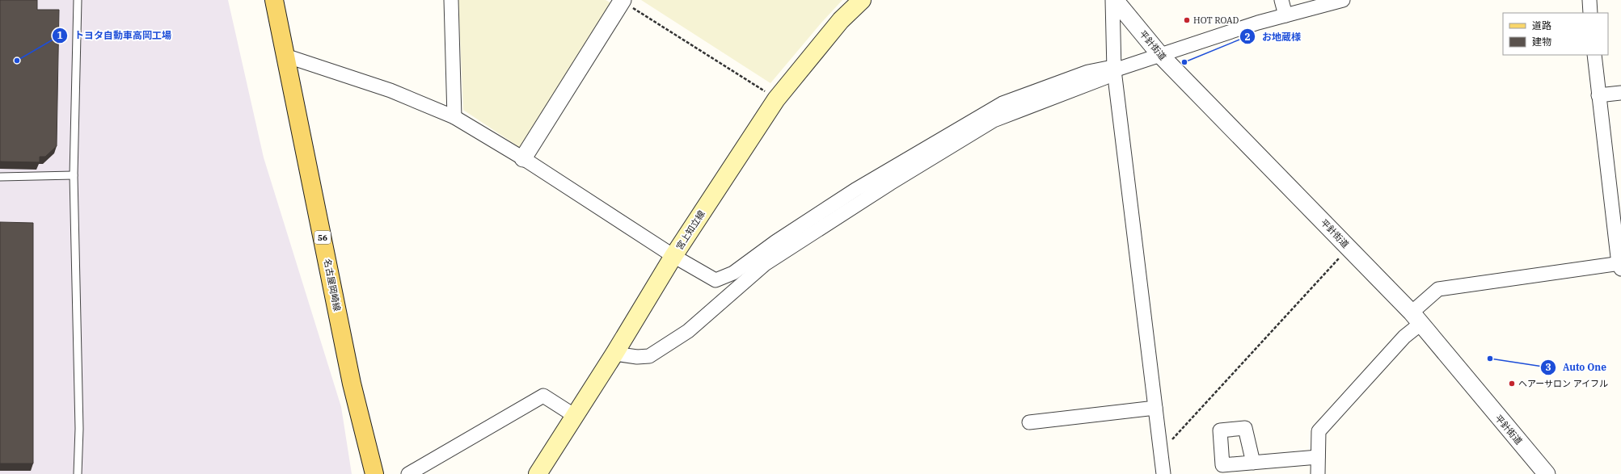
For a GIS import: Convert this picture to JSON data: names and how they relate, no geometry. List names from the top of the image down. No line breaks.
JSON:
{"streets":{"main road":["宮上知立線","56","名古屋岡崎線"],"street":["平針街道"]},"places":["HOT ROAD","トヨタ自動車高岡工場","お地蔵様","Auto One","ヘアーサロン アイフル"],"legend":["道路","建物"]}
